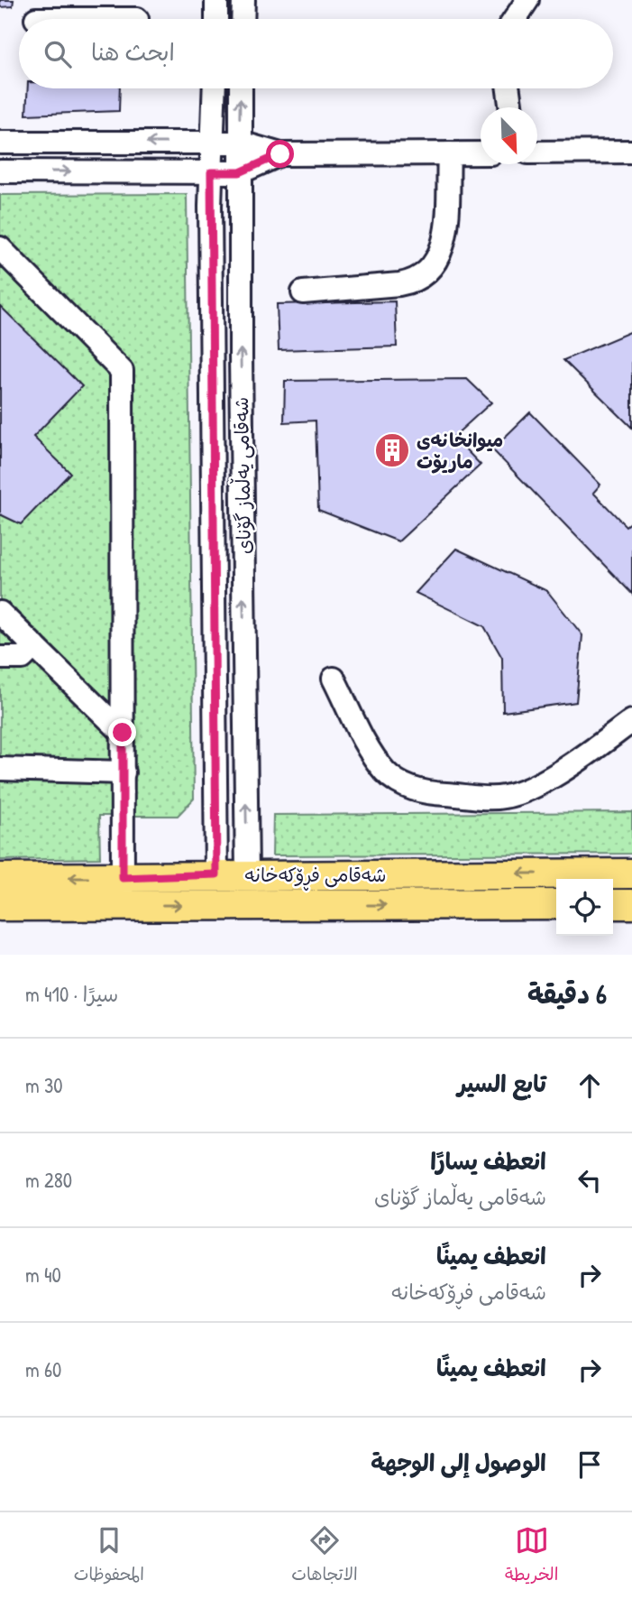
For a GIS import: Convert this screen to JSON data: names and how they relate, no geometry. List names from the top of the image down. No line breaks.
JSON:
{"streets":{"main road":["شەقامی فڕۆکەخانە"],"street":["شەقامی یەڵماز گۆنای"]},"crossings":[["شەقامی یەڵماز گۆنای","شەقامی فڕۆکەخانە"]],"places":{"building":["میوانخانەی ماریۆت"]},"north":"bottom right","page":{"search":"ابحث هنا","heading":["6 دقيقة","سيرًا · 410 m"],"list":[["تابع السير","30 m"],["انعطف يسارًا","شەقامی یەڵماز گۆنای","280 m"],["انعطف يمينًا","شەقامی فڕۆکەخانە","40 m"],["انعطف يمينًا","60 m"],"الوصول إلى الوجهة"],"nav":["الخريطة","الاتجاهات","المحفوظات"]}}
